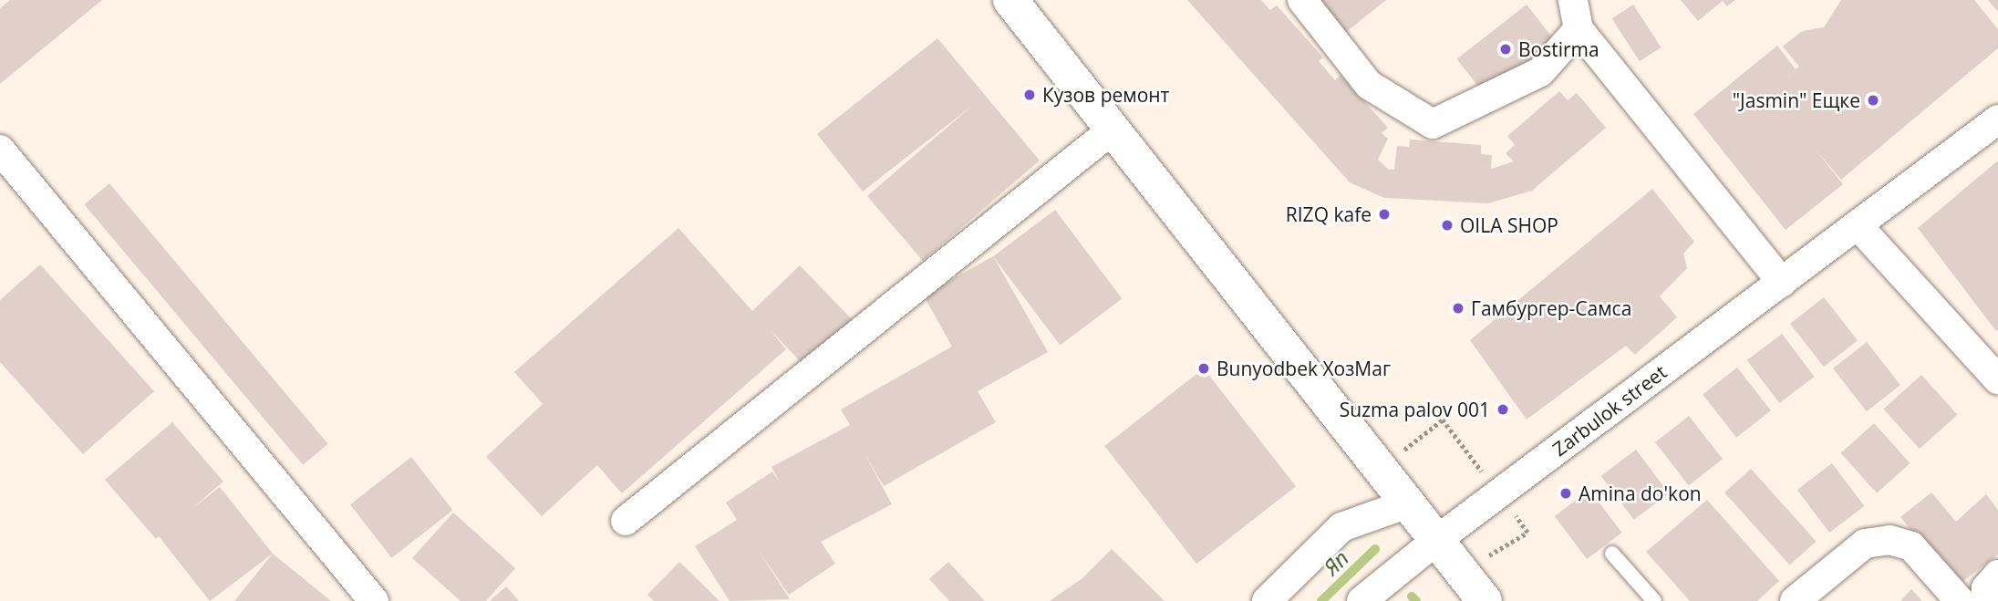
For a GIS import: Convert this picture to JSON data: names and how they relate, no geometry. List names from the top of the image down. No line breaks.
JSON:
{"streets":{"street":["Zarbulok street"]},"water":["Яп"],"places":["Bostirma","Кузов ремонт","\"Jasmin\" Ещке","RIZQ kafe","OILA SHOP","Гамбургер-Самса","Bunyodbek ХозМаг","Suzma palov 001","Amina do'kon"]}
